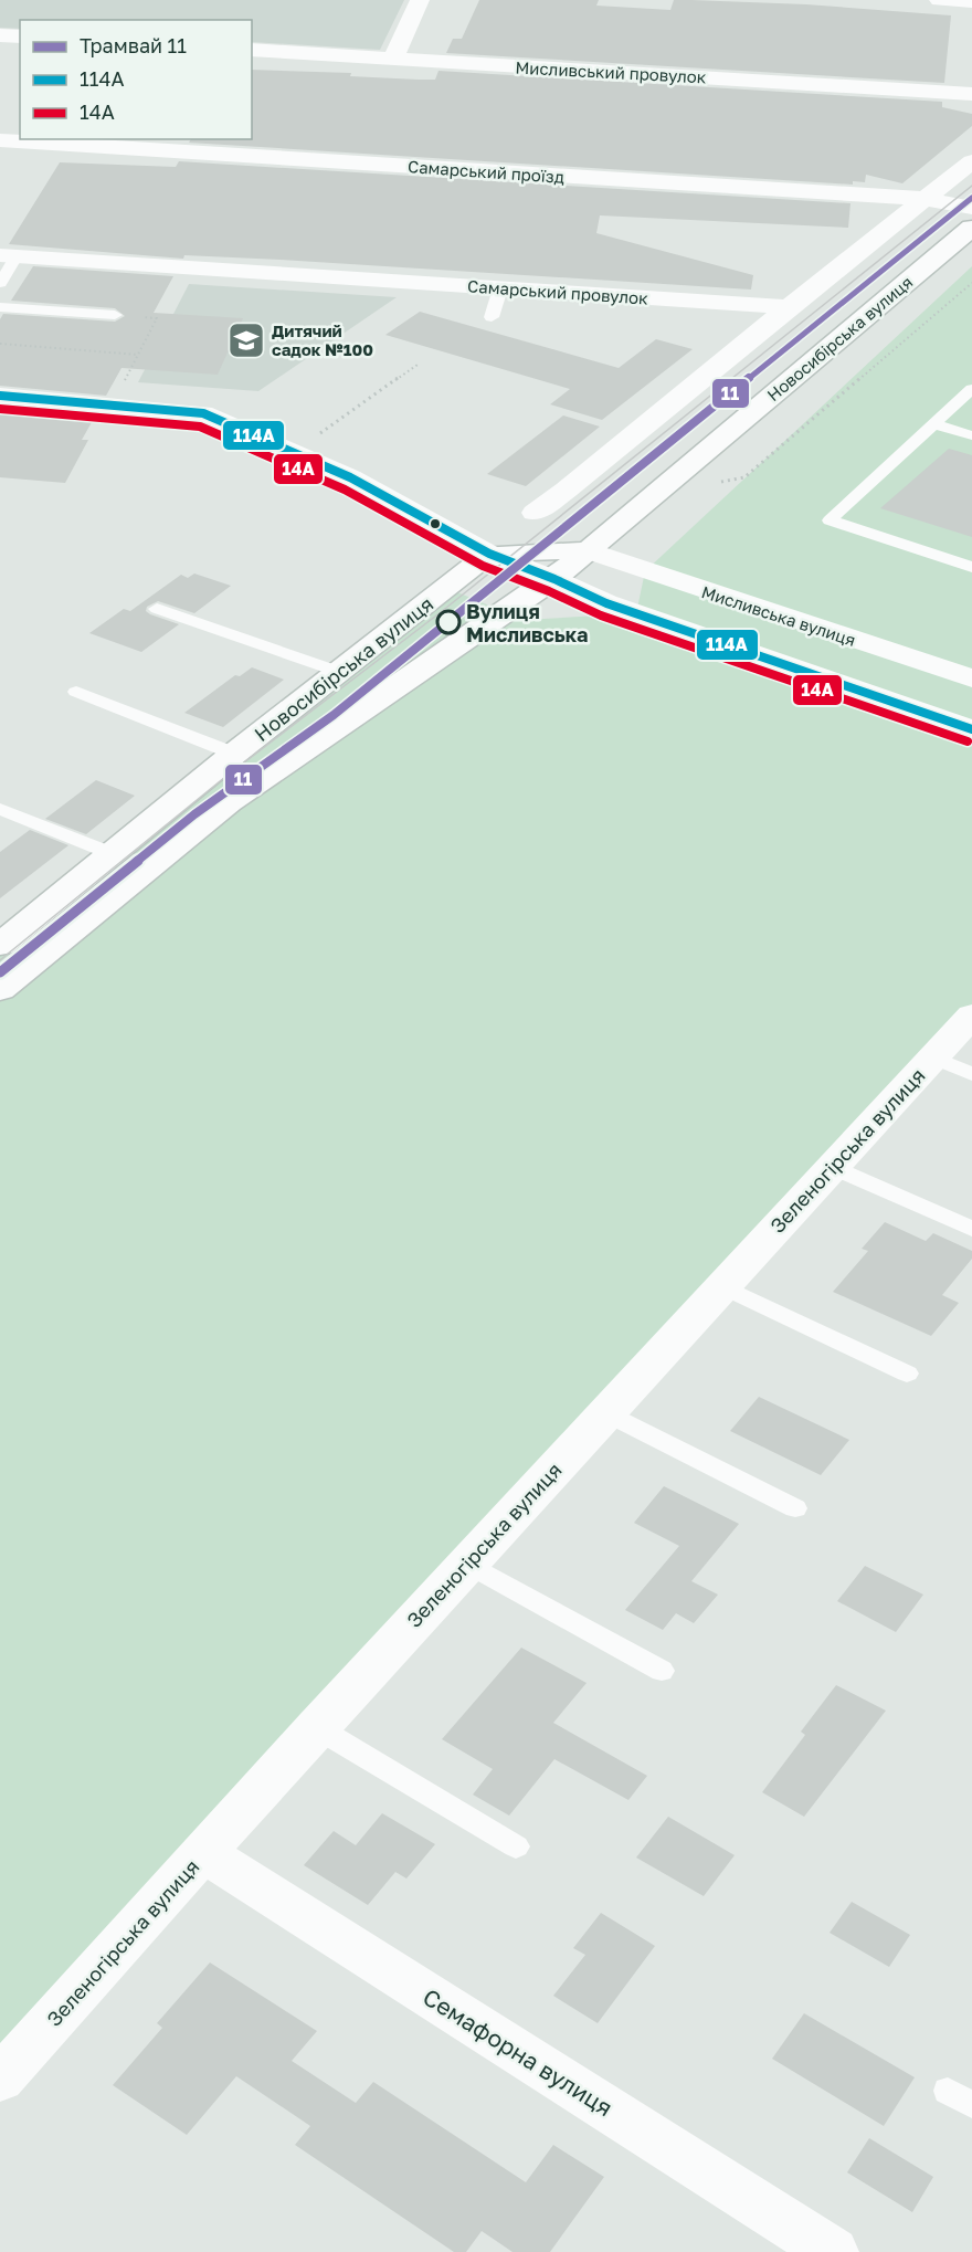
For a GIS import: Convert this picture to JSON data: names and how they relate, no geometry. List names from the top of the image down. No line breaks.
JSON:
{"streets":{"street":["Мисливський провулок","Самарський проїзд","Самарський провулок","Новосибірська вулиця","Мисливська вулиця","Зеленогірська вулиця","Семафорна вулиця"]},"crossings":[["Новосибірська вулиця","Мисливська вулиця"],["Зеленогірська вулиця","Семафорна вулиця"]],"places":{"school or university":["Дитячий садок №100"],"other":["Вулиця Мисливська"]},"lines":["tram line 11","transit line 114А","transit line 14А"],"legend":["Трамвай 11","114А","14А"]}
